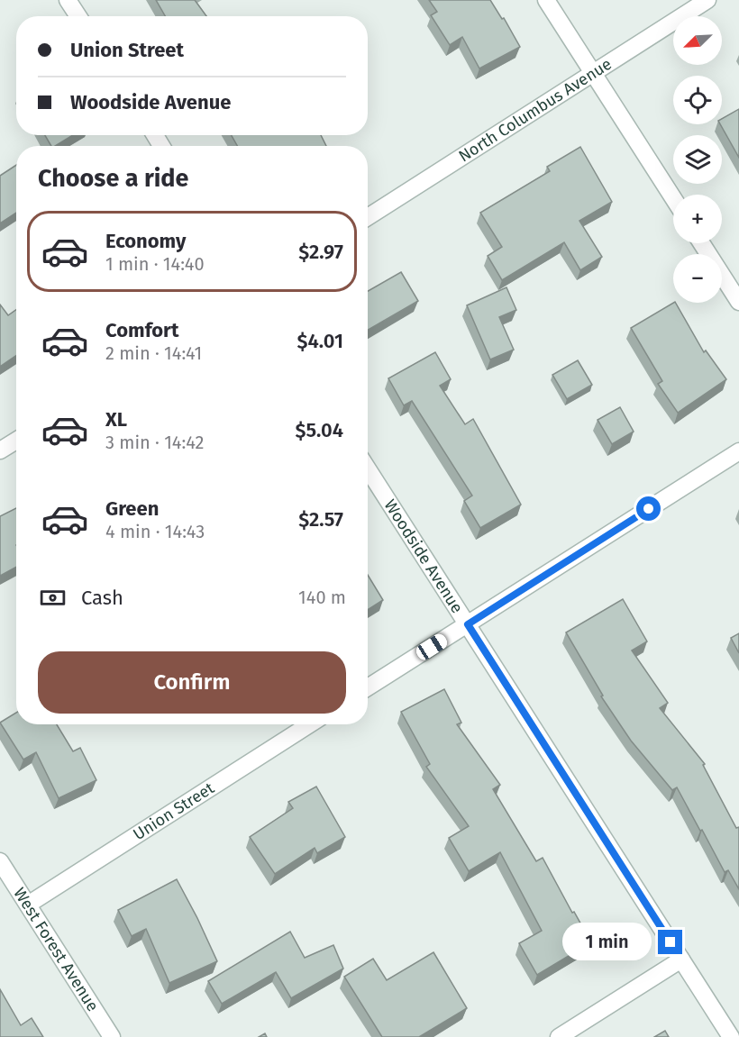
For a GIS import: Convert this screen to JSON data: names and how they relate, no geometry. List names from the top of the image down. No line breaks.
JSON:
{"streets":{"street":["North Columbus Avenue","Woodside Avenue","Union Street","West Forest Avenue"]},"crossings":[["Union Street","West Forest Avenue"]],"north":"bottom left","page":{"map_buttons":["+","−"],"banner":["Union Street","Woodside Avenue"],"heading":"Choose a ride","list":[{"name":"Economy","note":"1 min · 14:40","value":"$2.97"},{"name":"Comfort","note":"2 min · 14:41","value":"$4.01"},{"name":"XL","note":"3 min · 14:42","value":"$5.04"},{"name":"Green","note":"4 min · 14:43","value":"$2.57"}],"pay":["Cash","140 m"],"buttons":"Confirm","bubble":"1 min"}}
